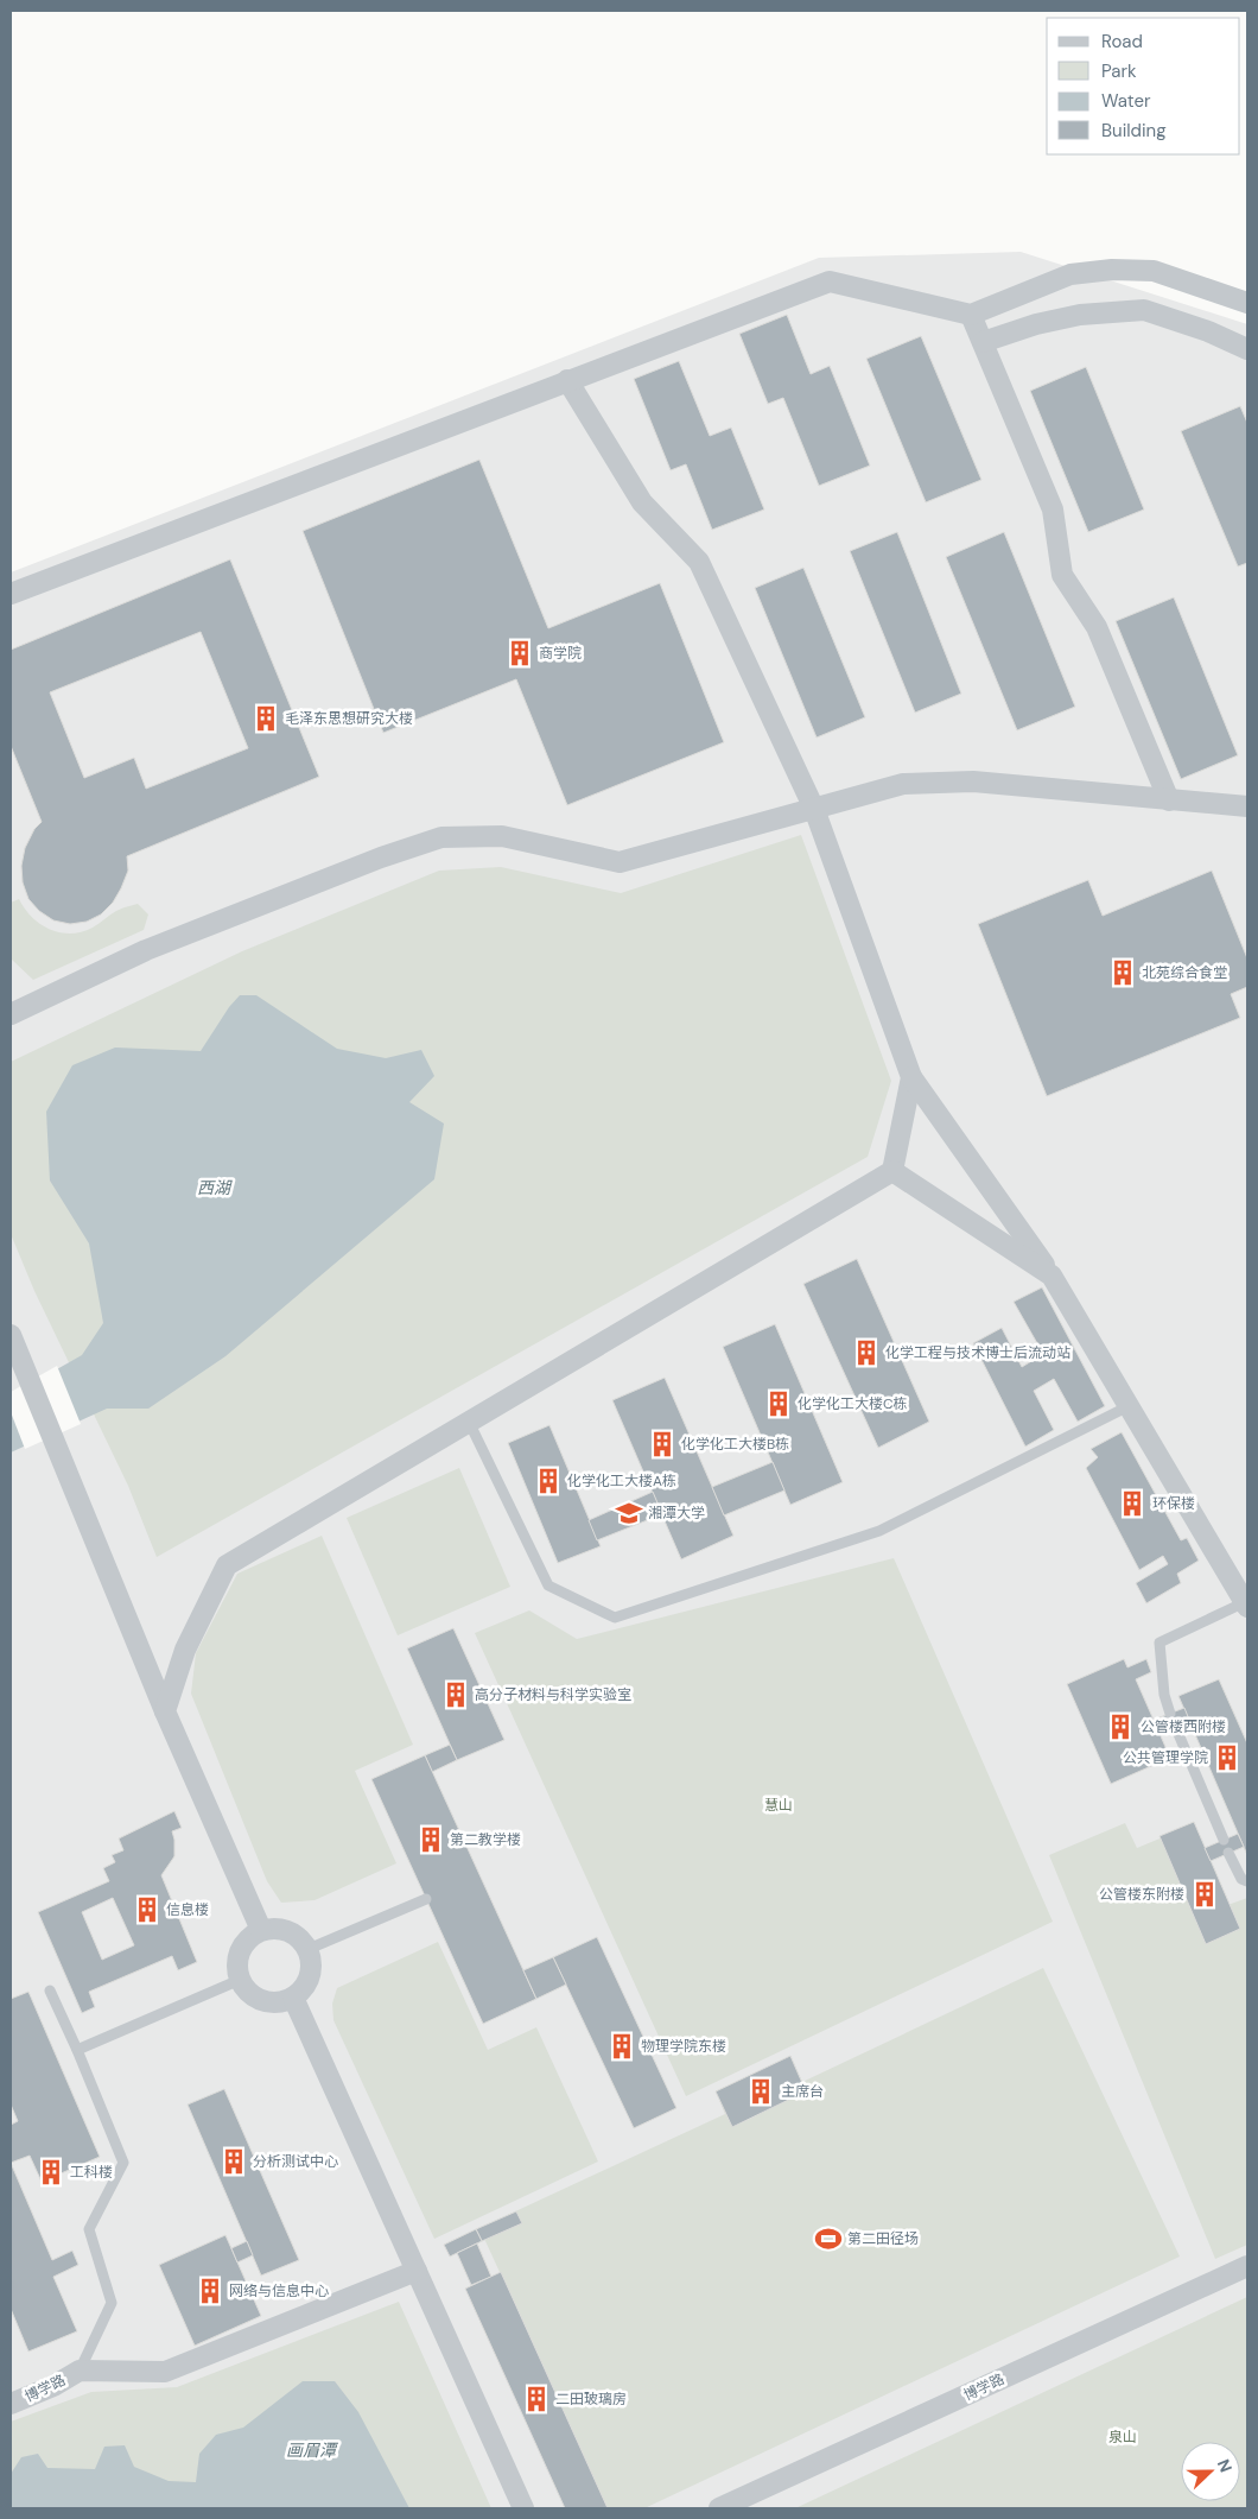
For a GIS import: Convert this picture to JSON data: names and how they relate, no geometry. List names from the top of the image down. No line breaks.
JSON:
{"streets":{"street":["博学路"]},"water":["西湖","画眉潭"],"parks":["慧山","泉山"],"places":{"building":["商学院","毛泽东思想研究大楼","北苑综合食堂","化学工程与技术博士后流动站","化学化工大楼C栋","化学化工大楼B栋","化学化工大楼A栋","环保楼","高分子材料与科学实验室","公管楼西附楼","公共管理学院","第二教学楼","公管楼东附楼","信息楼","物理学院东楼","主席台","分析测试中心","工科楼","网络与信息中心","二田玻璃房"],"school or university":["湘潭大学"],"sports":["第二田径场"]},"legend":["Road","Park","Water","Building"],"north":"right"}
